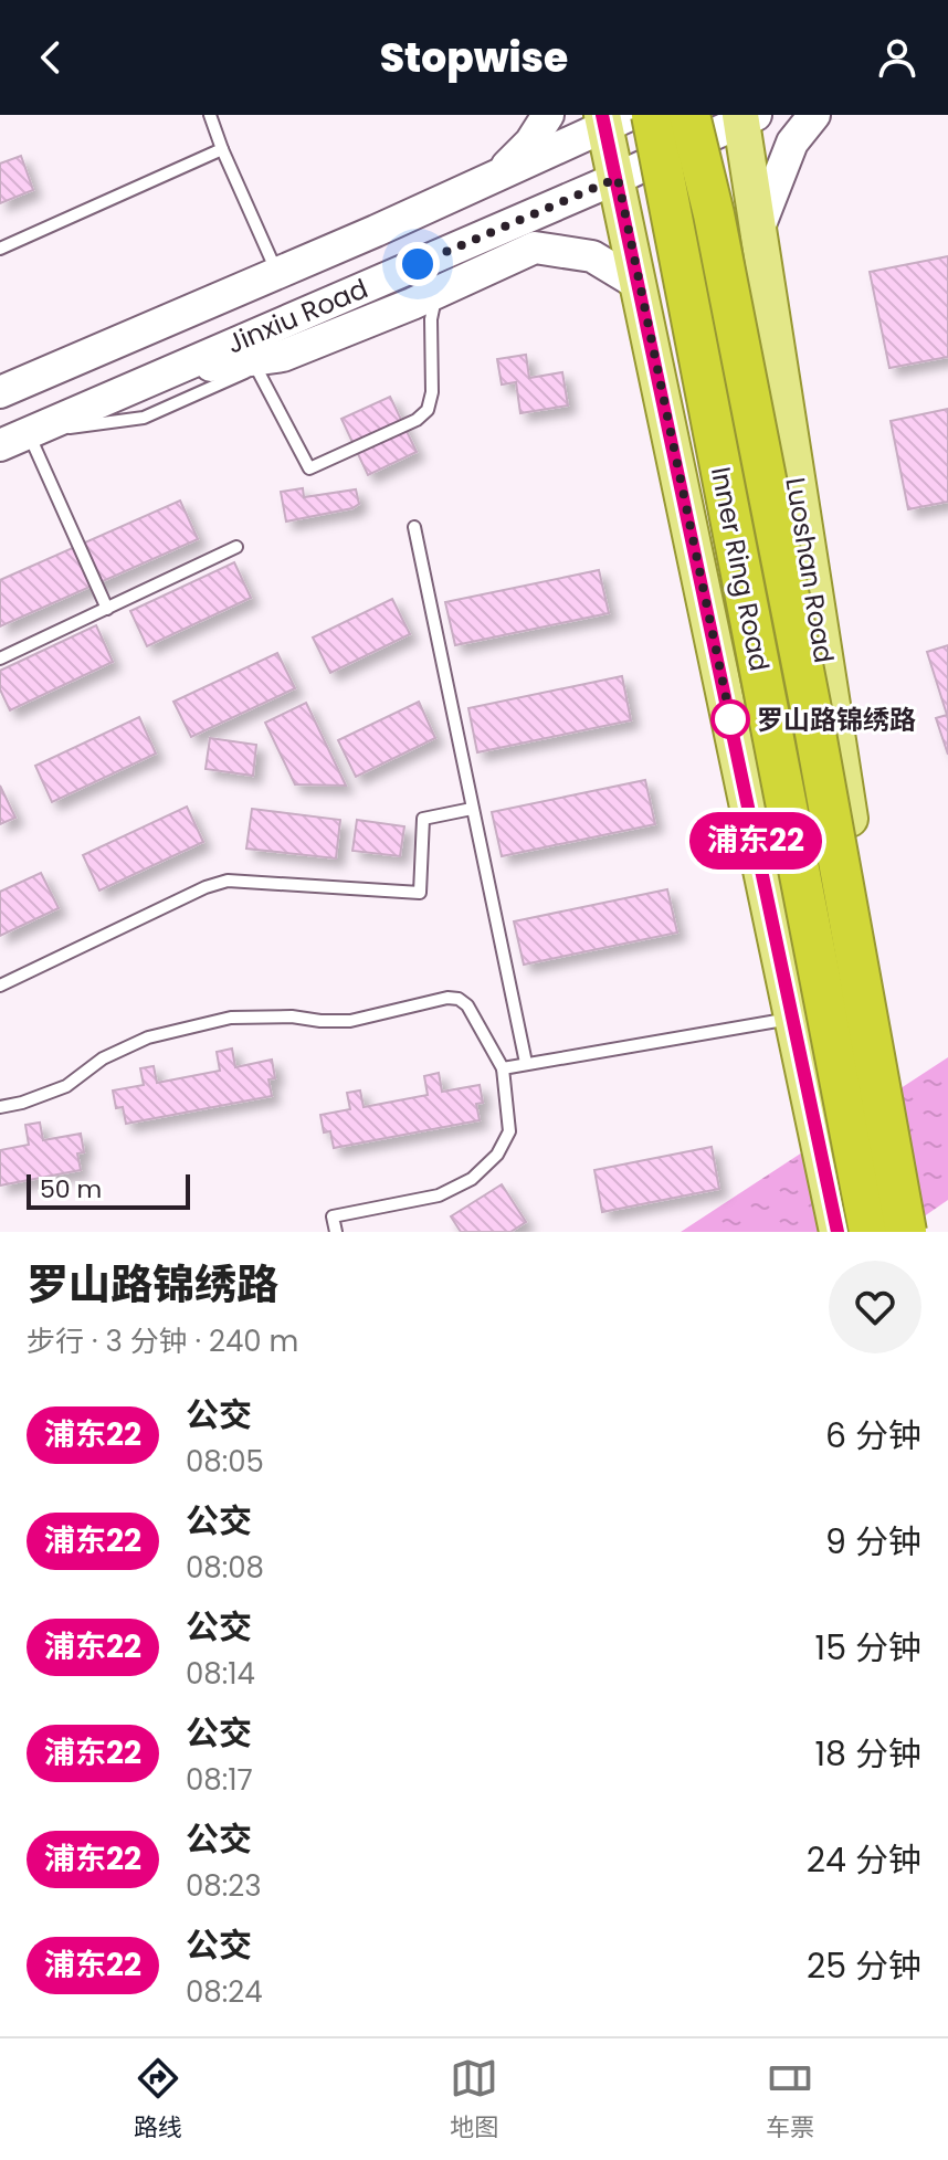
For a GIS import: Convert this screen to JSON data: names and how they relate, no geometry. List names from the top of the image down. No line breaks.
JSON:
{"streets":{"highway":["Inner Ring Road"],"main road":["Jinxiu Road","Luoshan Road"]},"crossings":[["Jinxiu Road","Luoshan Road"]],"places":["罗山路锦绣路"],"lines":["bus line 浦东22"],"scale_bar":"50 m","page":{"header":"Stopwise","on_map":"浦东22","scale":"50 m","heading":["罗山路锦绣路","步行 · 3 分钟 · 240 m"],"list":[{"mark":"浦东22","name":"公交","note":"08:05","value":"6 分钟"},{"mark":"浦东22","name":"公交","note":"08:08","value":"9 分钟"},{"mark":"浦东22","name":"公交","note":"08:14","value":"15 分钟"},{"mark":"浦东22","name":"公交","note":"08:17","value":"18 分钟"},{"mark":"浦东22","name":"公交","note":"08:23","value":"24 分钟"},{"mark":"浦东22","name":"公交","note":"08:24","value":"25 分钟"}],"tabs":["路线","地图","车票"]}}
